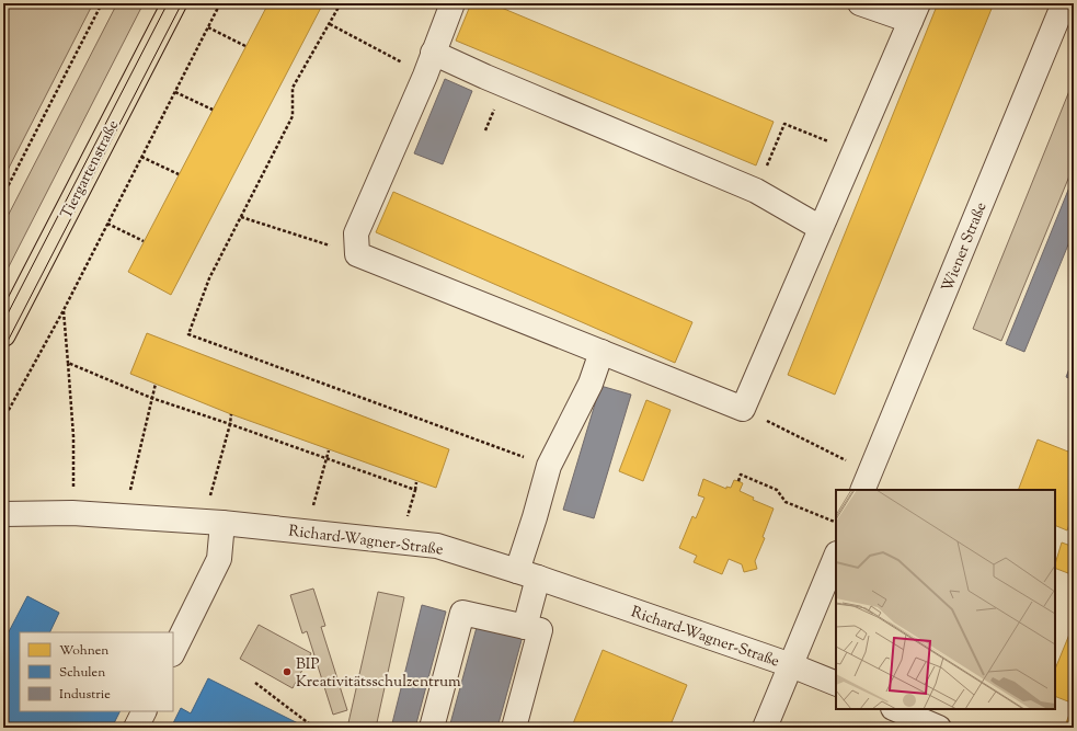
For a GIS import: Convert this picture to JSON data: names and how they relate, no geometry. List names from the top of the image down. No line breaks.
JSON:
{"streets":{"main road":["Tiergartenstraße"],"street":["Wiener Straße","Richard-Wagner-Straße"]},"places":["BIP Kreativitätsschulzentrum"],"legend":["Wohnen","Schulen","Industrie"]}
